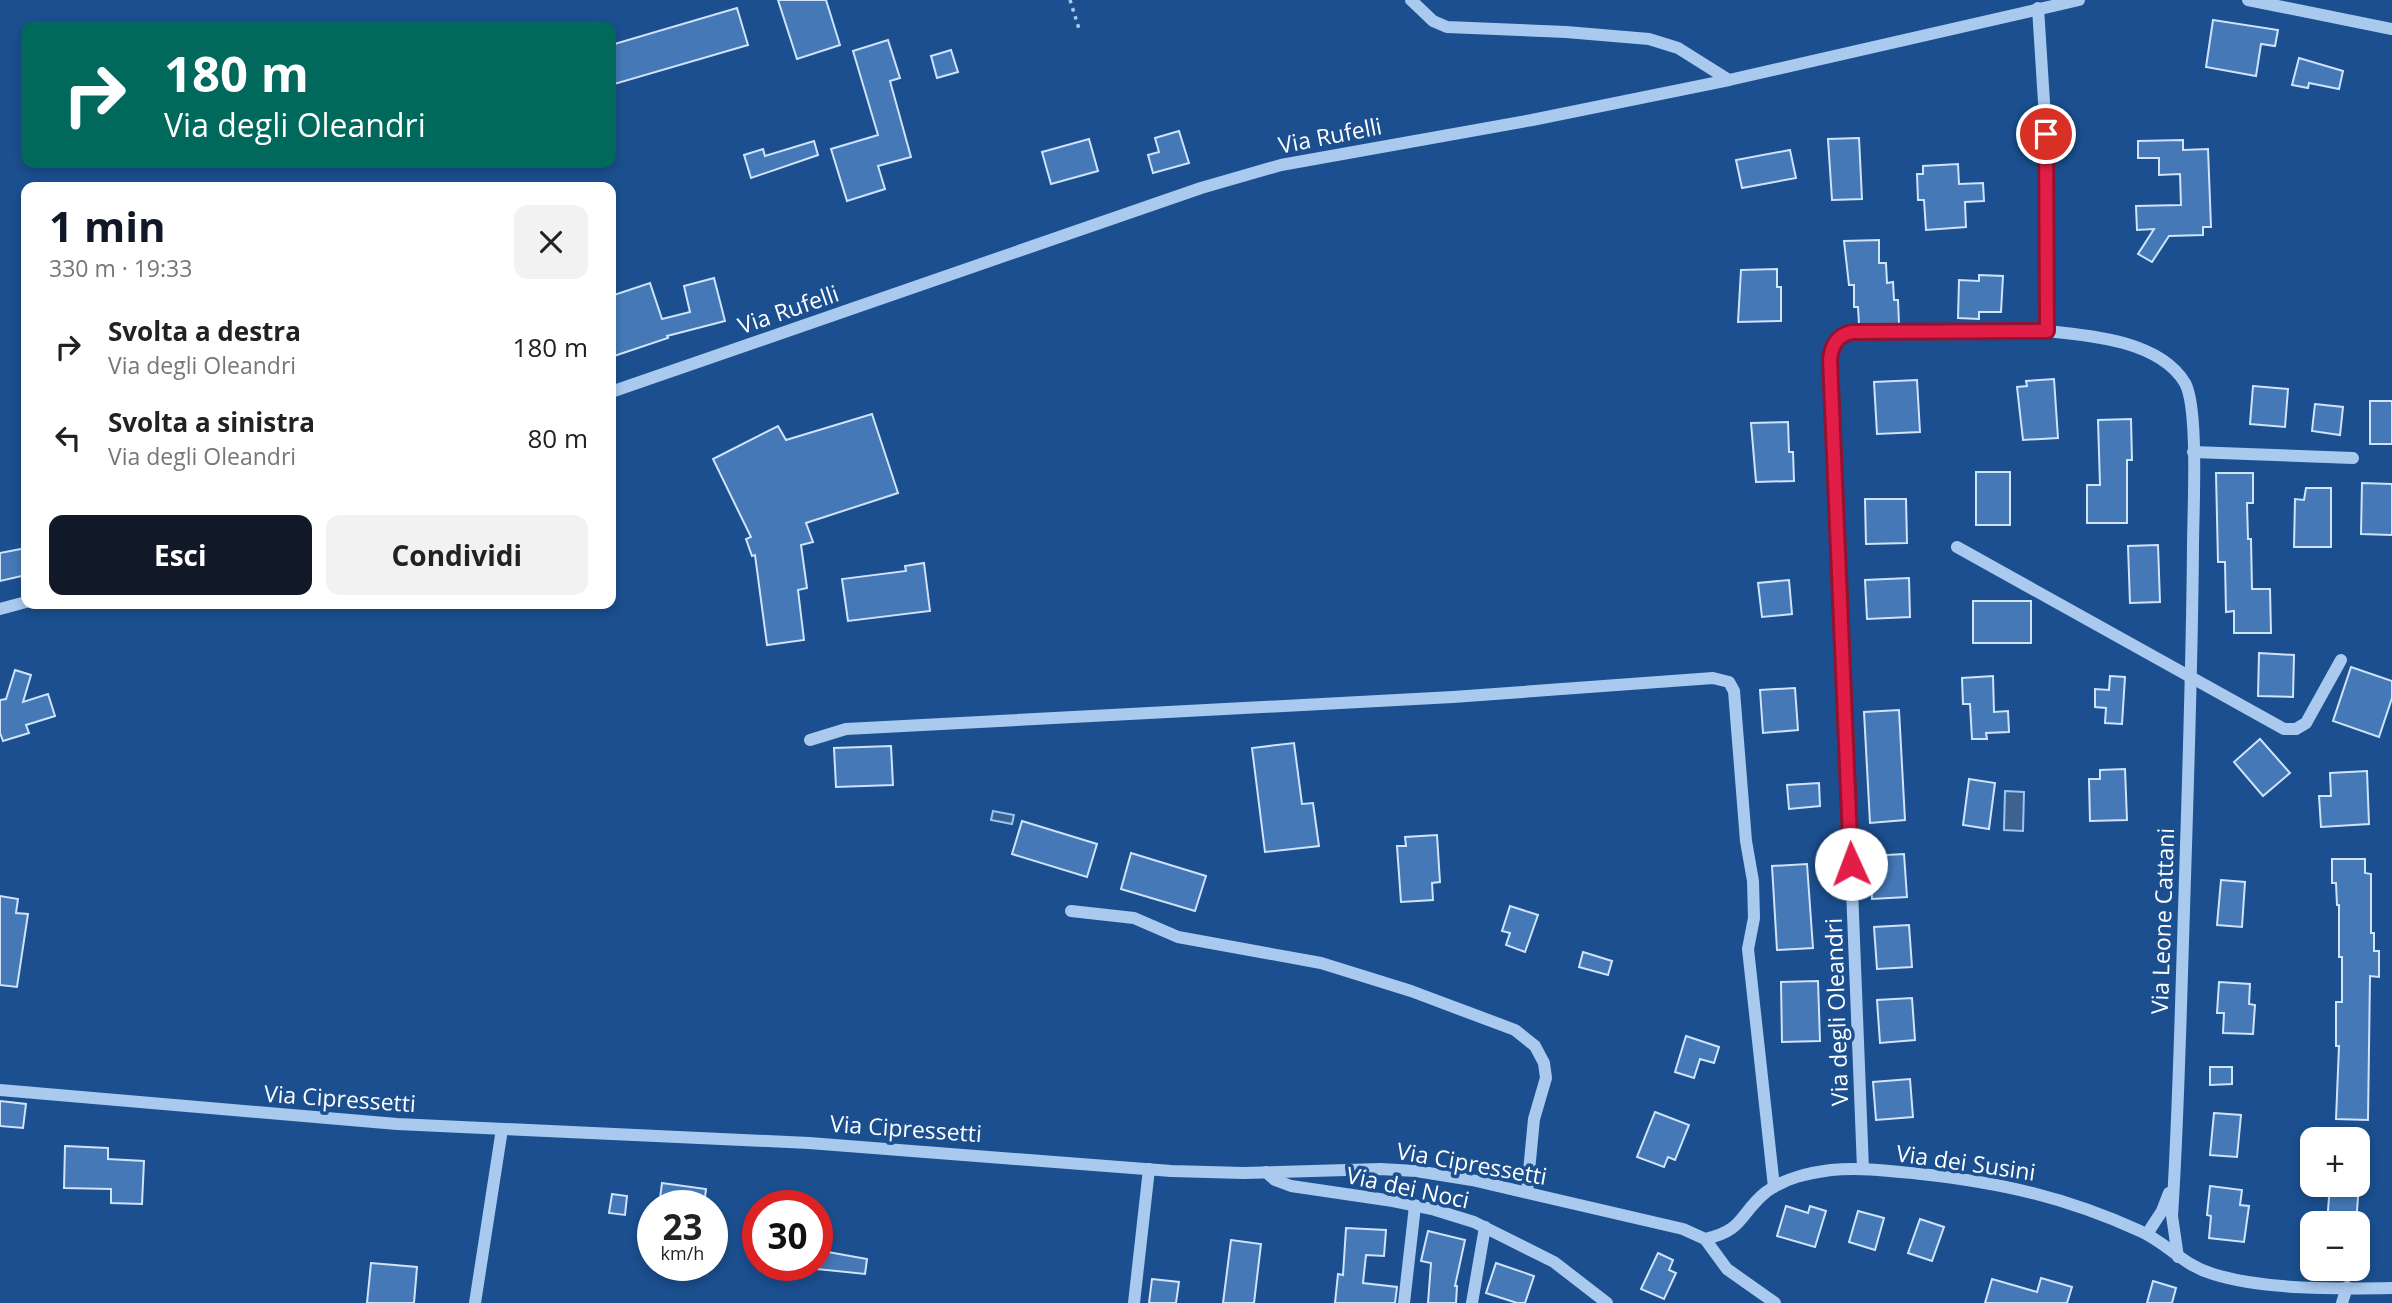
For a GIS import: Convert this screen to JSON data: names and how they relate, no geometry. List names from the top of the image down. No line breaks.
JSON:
{"streets":{"street":["Via Rufelli","Via Leone Cattani","Via degli Oleandri","Via Cipressetti","Via dei Susini","Via dei Noci"]},"crossings":[["Via Leone Cattani","Via degli Oleandri"],["Via Leone Cattani","Via dei Susini"],["Via degli Oleandri","Via dei Susini"],["Via Cipressetti","Via dei Susini"],["Via Cipressetti","Via dei Noci"]],"page":{"turn":["180 m","Via degli Oleandri"],"heading":["1 min","330 m · 19:33"],"list":[{"name":"Svolta a destra","note":"Via degli Oleandri","value":"180 m"},{"name":"Svolta a sinistra","note":"Via degli Oleandri","value":"80 m"}],"buttons":["Esci","Condividi"],"map_buttons":["+","−"],"speed":"23 km/h","limit":"30"}}
